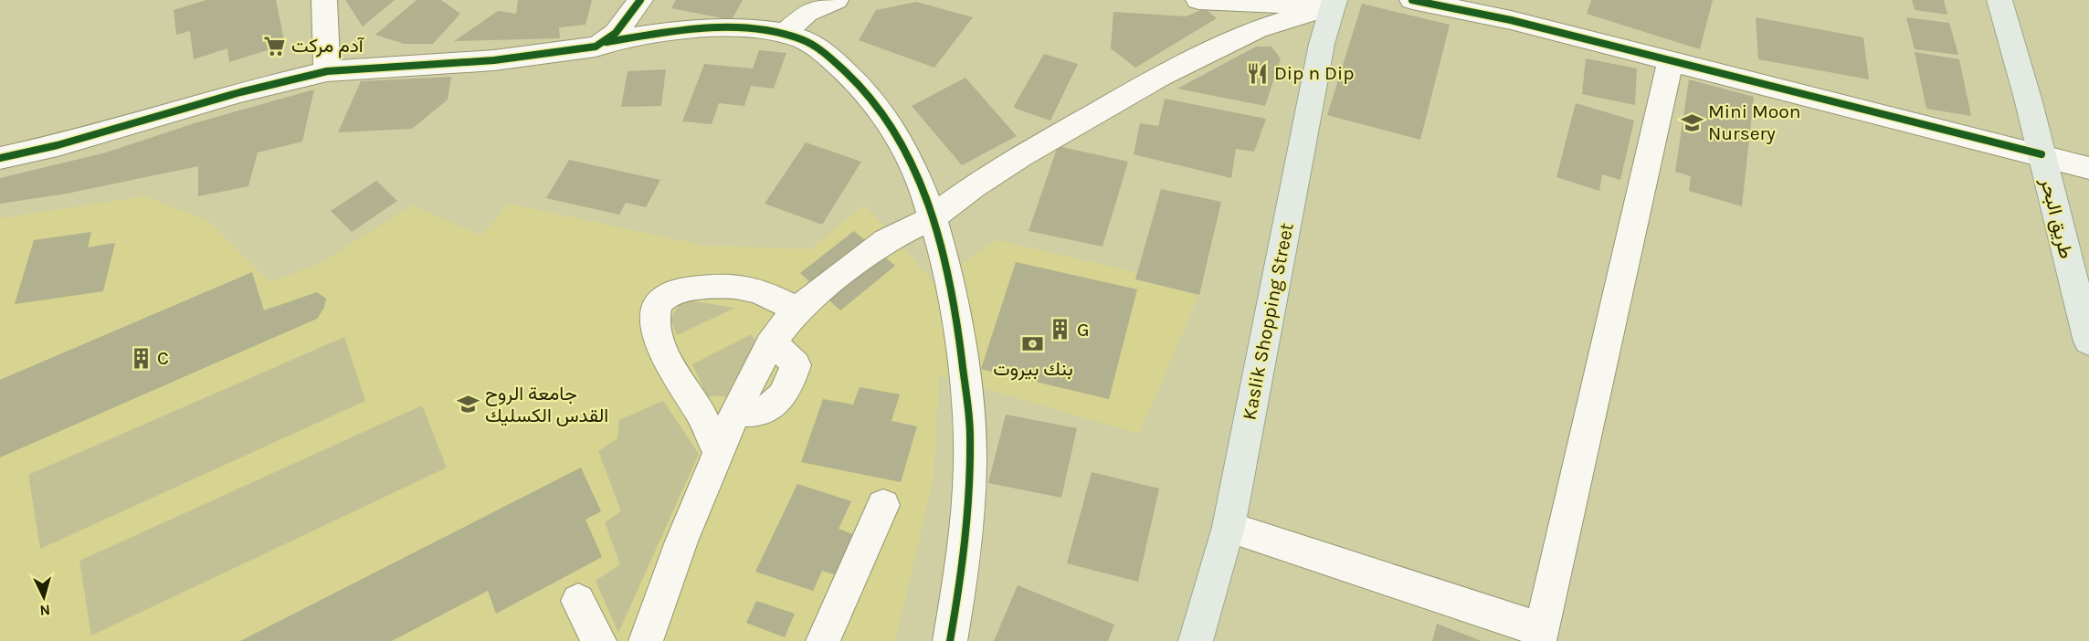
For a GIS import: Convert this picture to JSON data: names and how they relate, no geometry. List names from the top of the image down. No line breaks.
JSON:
{"streets":{"main road":["طريق البحر","Kaslik Shopping Street"]},"places":{"supermarket":["آدم مركت"],"restaurant":["Dip n Dip"],"school or university":["Mini Moon Nursery","جامعة الروح القدس الكسليك"],"building":["G","C"],"bank":["بنك بيروت"]},"north":"bottom"}
